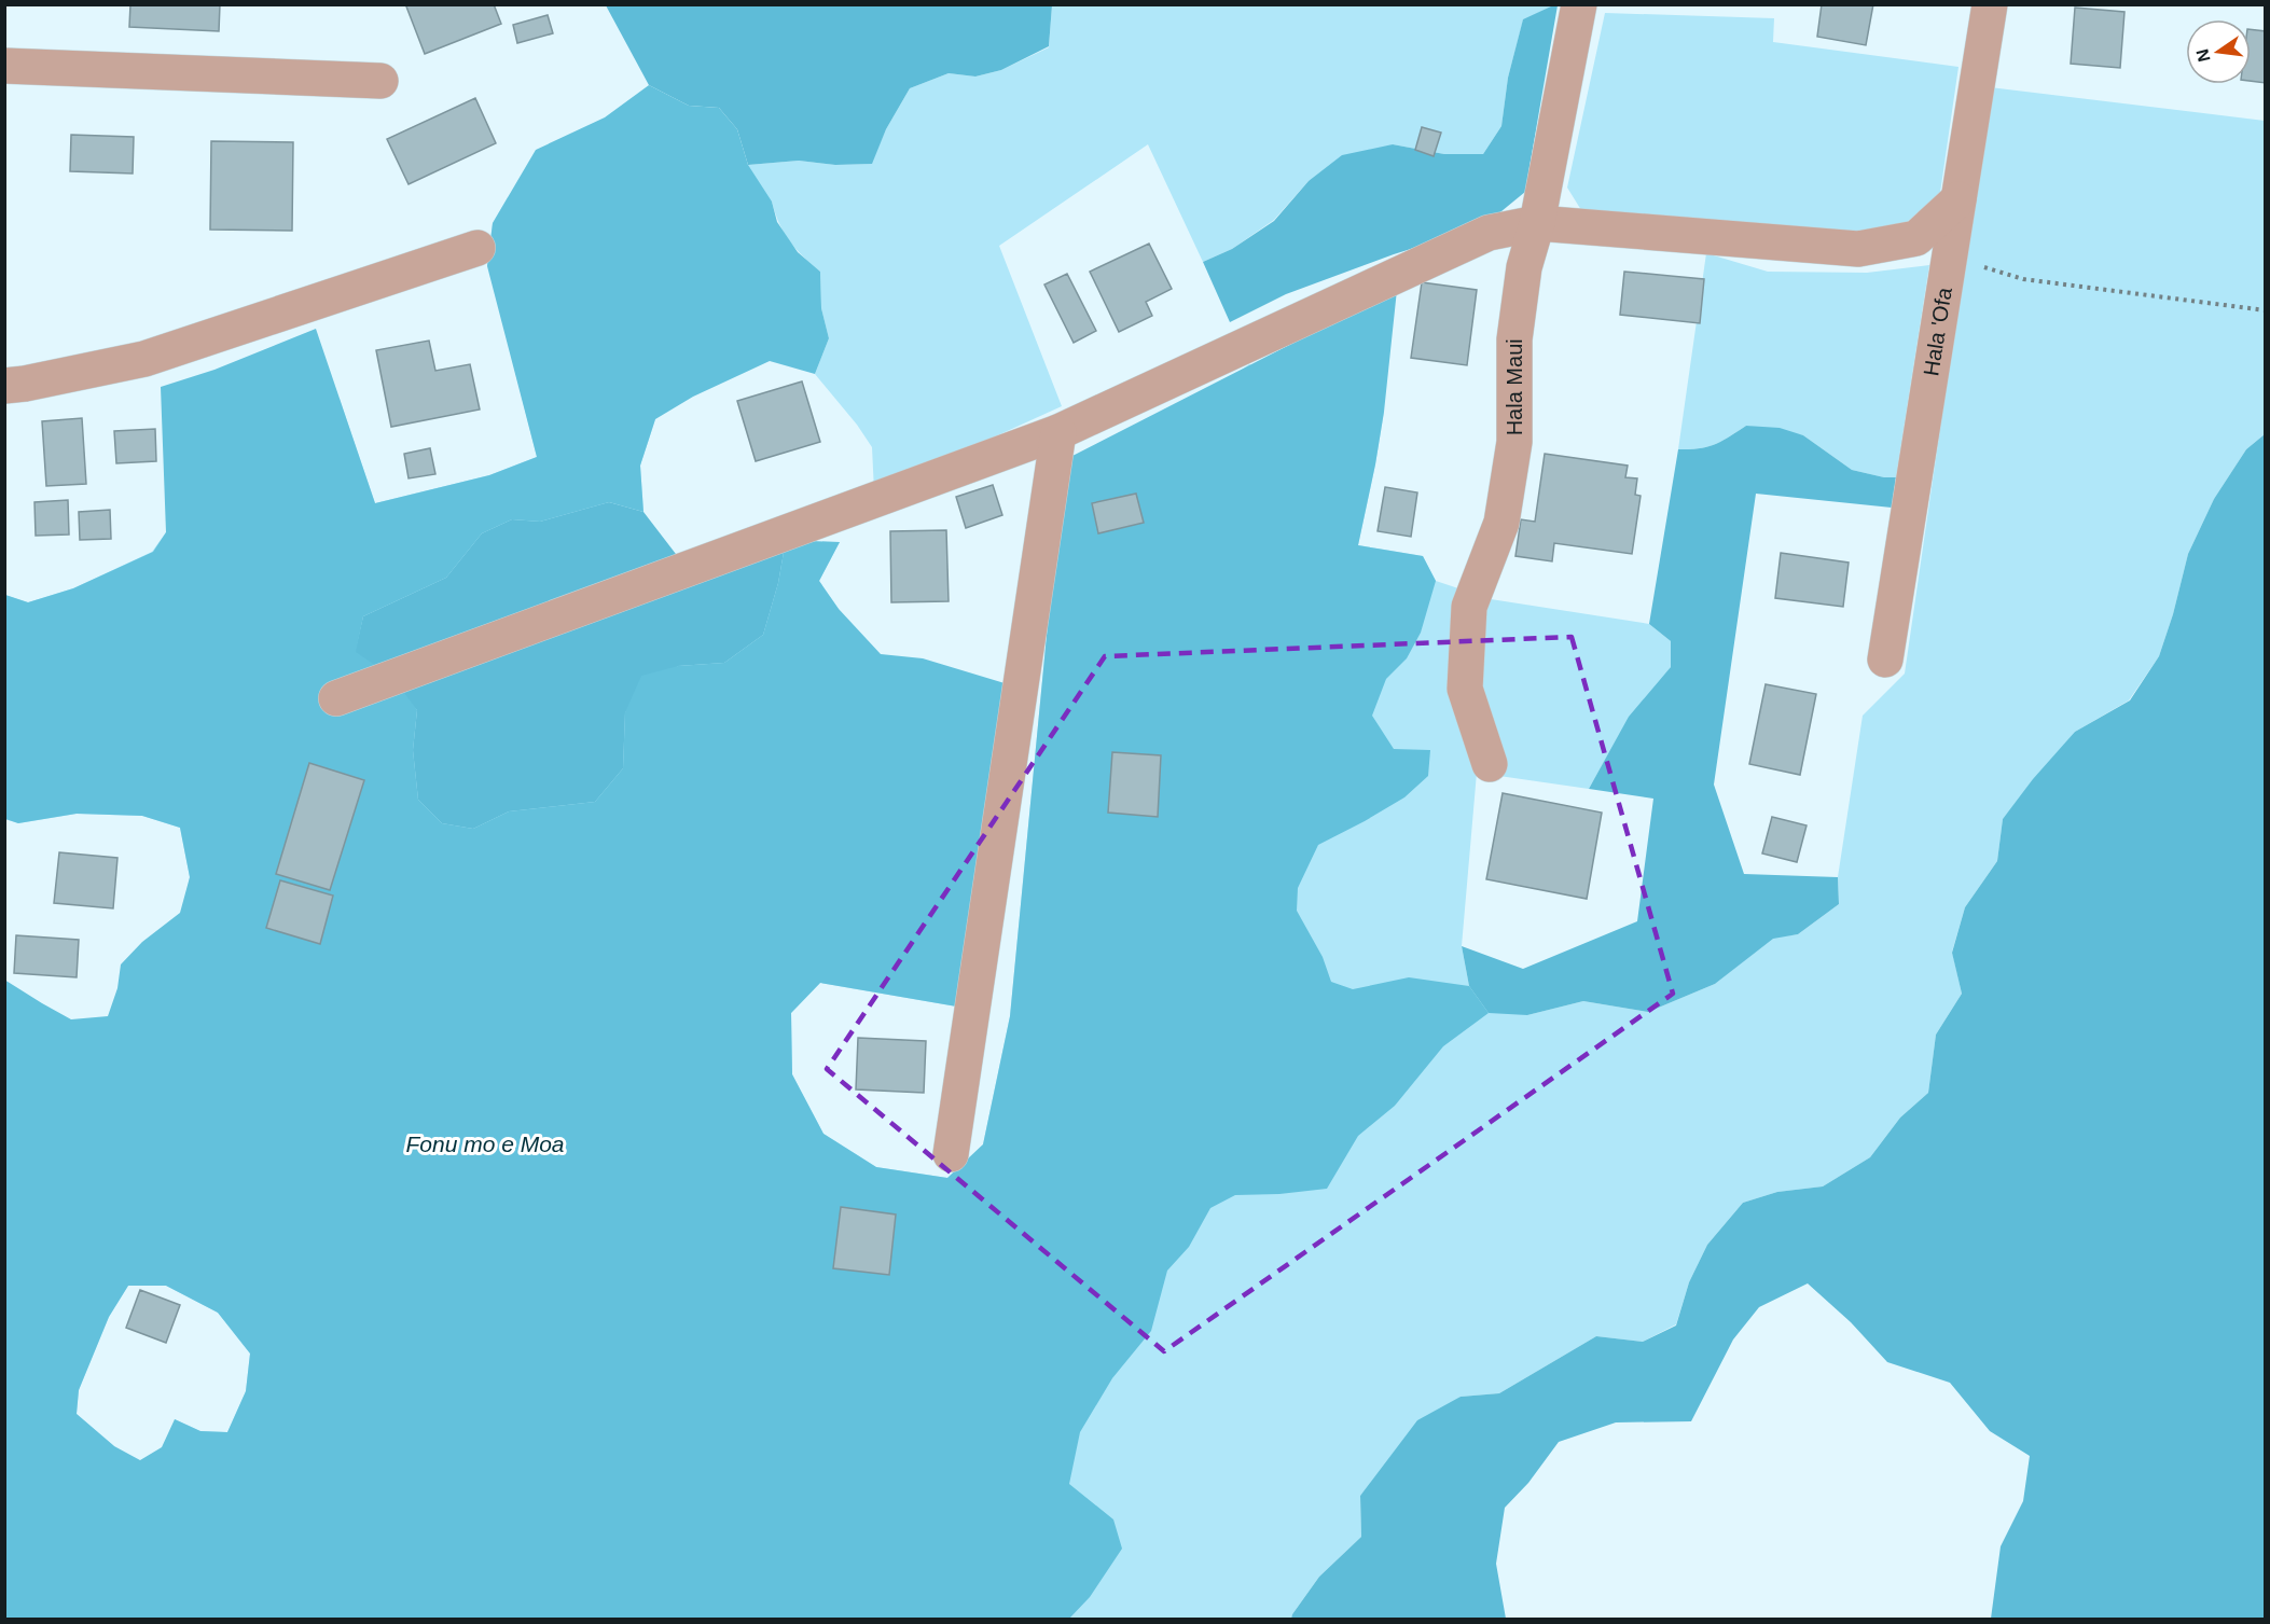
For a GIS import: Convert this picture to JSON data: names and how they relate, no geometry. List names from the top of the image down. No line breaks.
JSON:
{"streets":{"street":["Hala 'Ofa","Hala Maui"]},"water":["Fonu mo e Moa"],"north":"left"}
